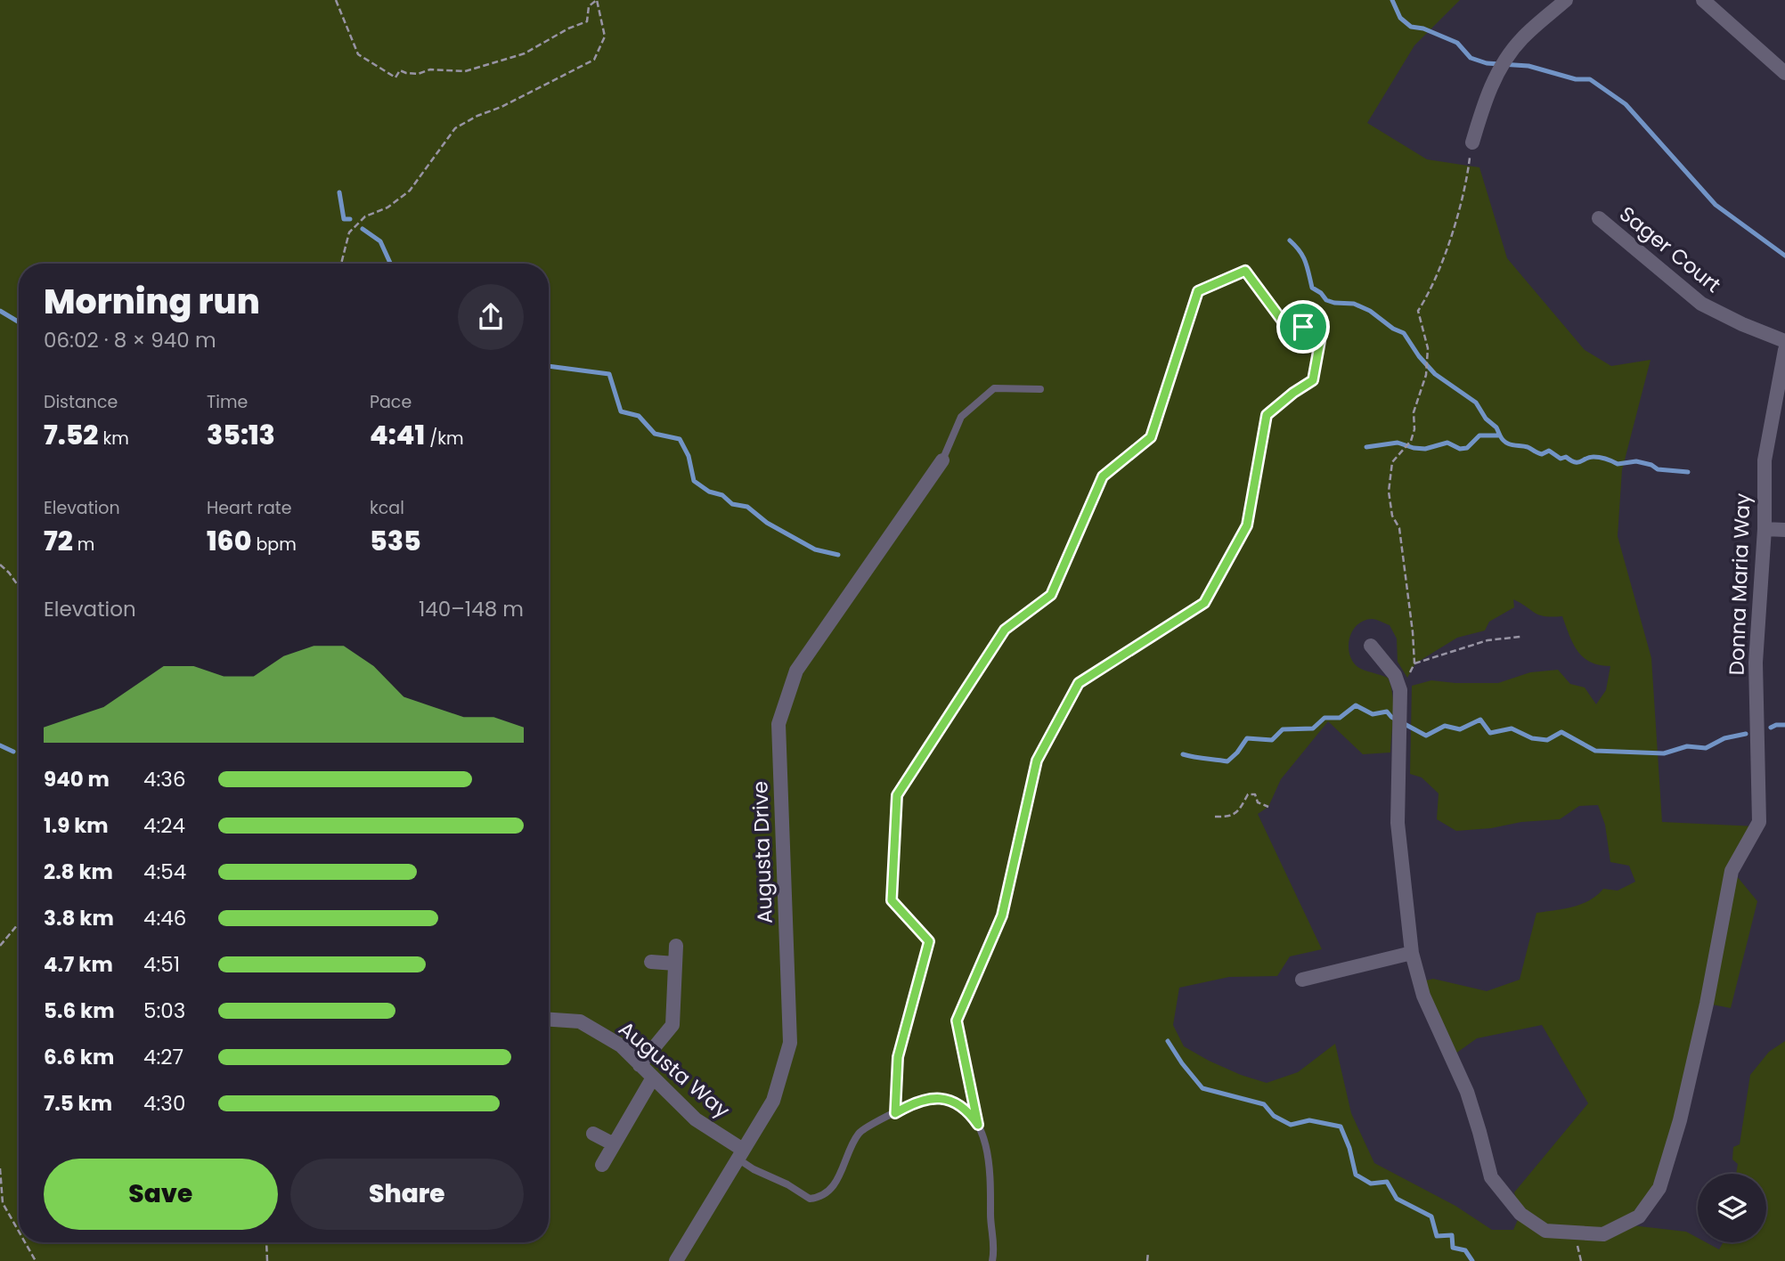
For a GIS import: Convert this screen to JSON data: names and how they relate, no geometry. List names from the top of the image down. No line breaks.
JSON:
{"streets":{"street":["Sager Court","Donna Maria Way","Augusta Drive","Augusta Way"]},"crossings":[["Augusta Drive","Augusta Way"]],"page":{"heading":["Morning run","06:02 · 8 × 940 m"],"stats":[["Distance","7.52 km"],["Time","35:13"],["Pace","4:41 /km"],["Elevation","72 m"],["Heart rate","160 bpm"],["kcal","535"]],"chart":["Elevation","140–148 m"],"list":[{"name":"940 m","note":"4:36"},{"name":"1.9 km","note":"4:24"},{"name":"2.8 km","note":"4:54"},{"name":"3.8 km","note":"4:46"},{"name":"4.7 km","note":"4:51"},{"name":"5.6 km","note":"5:03"},{"name":"6.6 km","note":"4:27"},{"name":"7.5 km","note":"4:30"}],"buttons":["Save","Share"]}}
